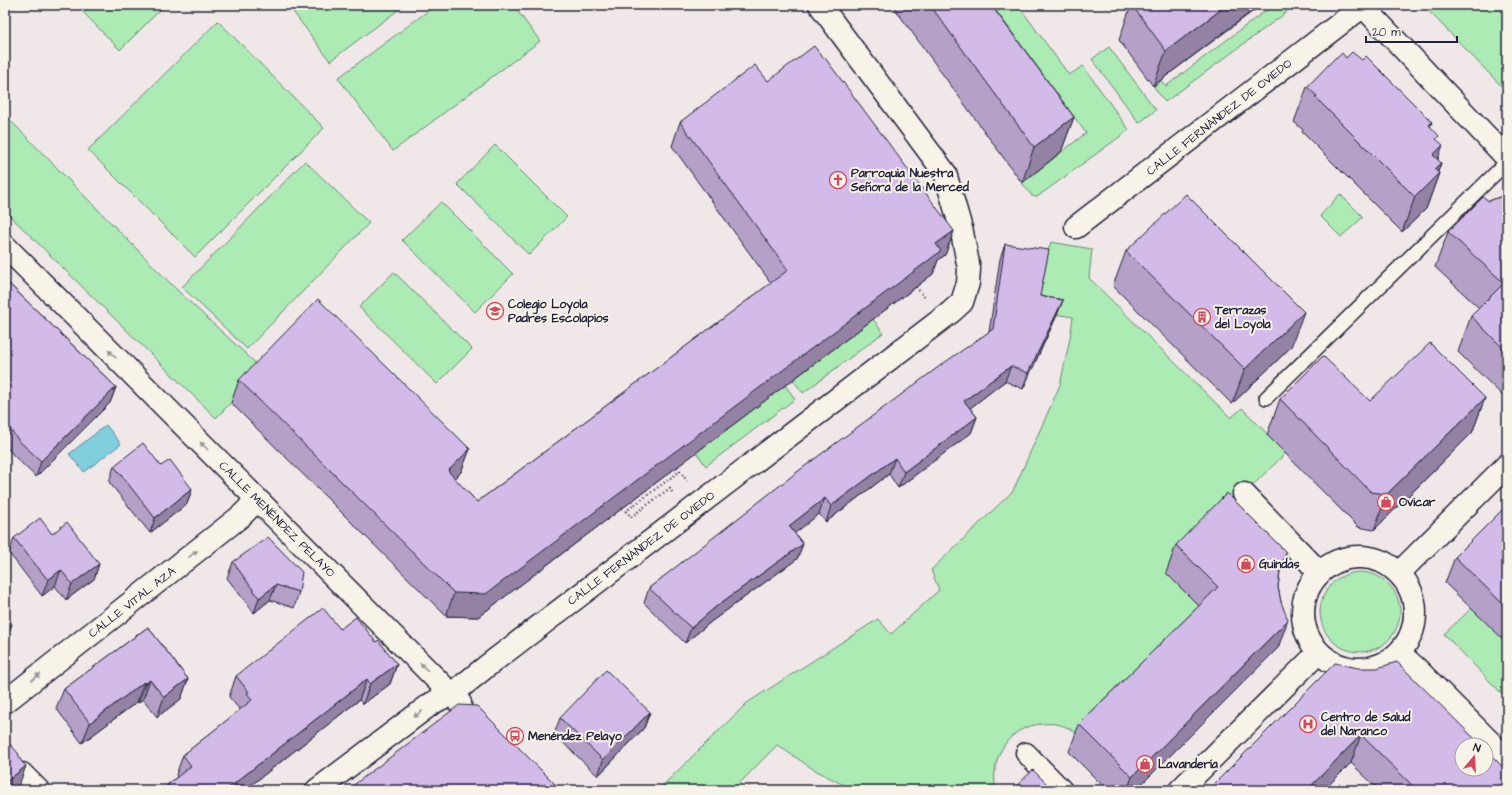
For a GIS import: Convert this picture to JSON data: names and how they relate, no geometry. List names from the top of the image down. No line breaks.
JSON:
{"streets":{"street":["CALLE FERNÁNDEZ DE OVIEDO","CALLE MENÉNDEZ PELAYO","CALLE VITAL AZA"]},"crossings":[["CALLE FERNÁNDEZ DE OVIEDO","CALLE MENÉNDEZ PELAYO"],["CALLE MENÉNDEZ PELAYO","CALLE VITAL AZA"]],"one_way":["CALLE MENÉNDEZ PELAYO","CALLE VITAL AZA"],"places":{"church":["Parroquia Nuestra Señora de la Merced"],"school or university":["Colegio Loyola Padres Escolapios"],"building":["Terrazas del Loyola"],"shop":["Ovicar","Guindas","Lavandería"],"hospital":["Centro de Salud del Naranco"],"bus stop":["Menéndez Pelayo"]},"scale_bar":"20 m","north":"top"}
